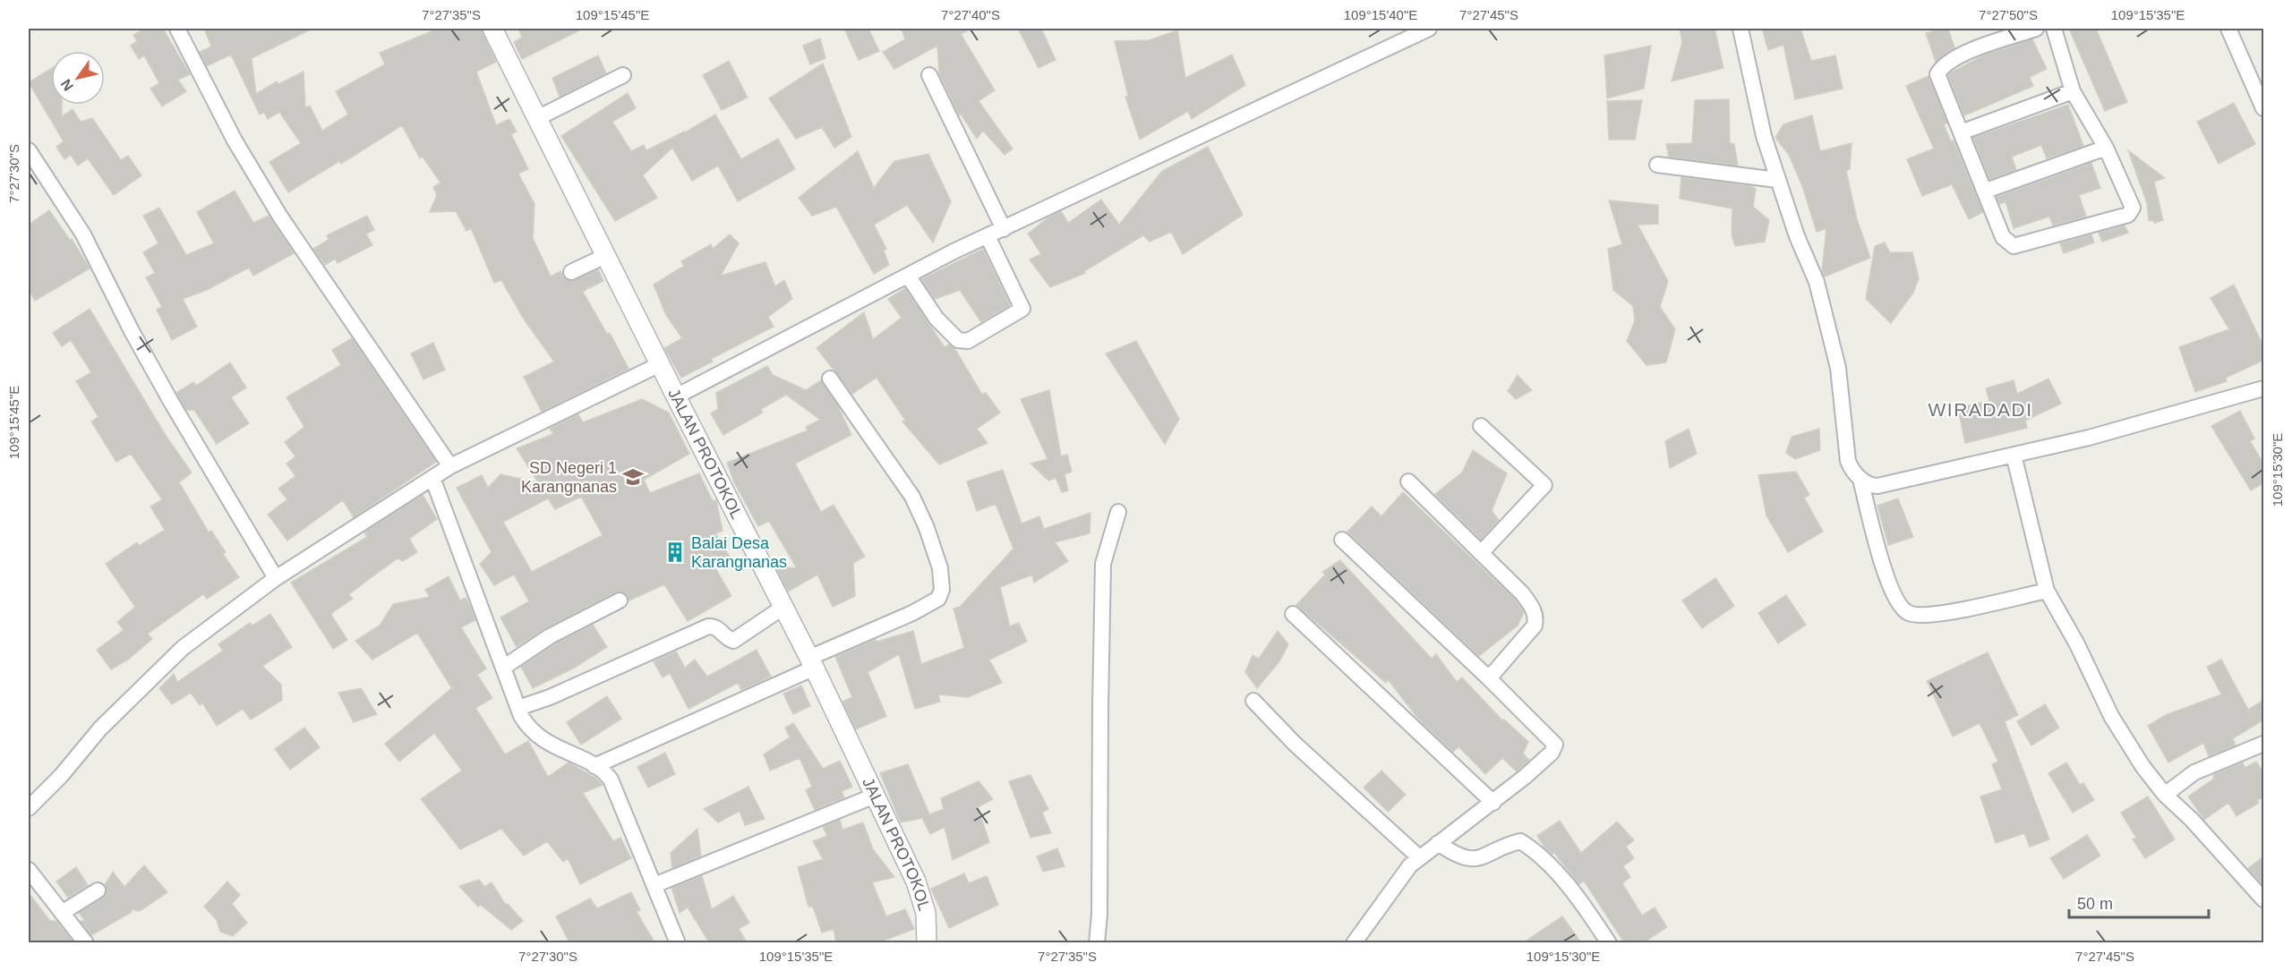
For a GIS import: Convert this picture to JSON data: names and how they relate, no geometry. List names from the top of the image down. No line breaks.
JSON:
{"streets":{"street":["JALAN PROTOKOL"]},"districts":["WIRADADI"],"places":{"school or university":["SD Negeri 1 Karangnanas"],"building":["Balai Desa Karangnanas"]},"scale_bar":"50 m","north":"bottom left","coordinates":["7°27'35\"S","109°15'45\"E","7°27'40\"S","109°15'40\"E","7°27'45\"S","7°27'50\"S","109°15'35\"E","7°27'30\"S","109°15'30\"E"]}
